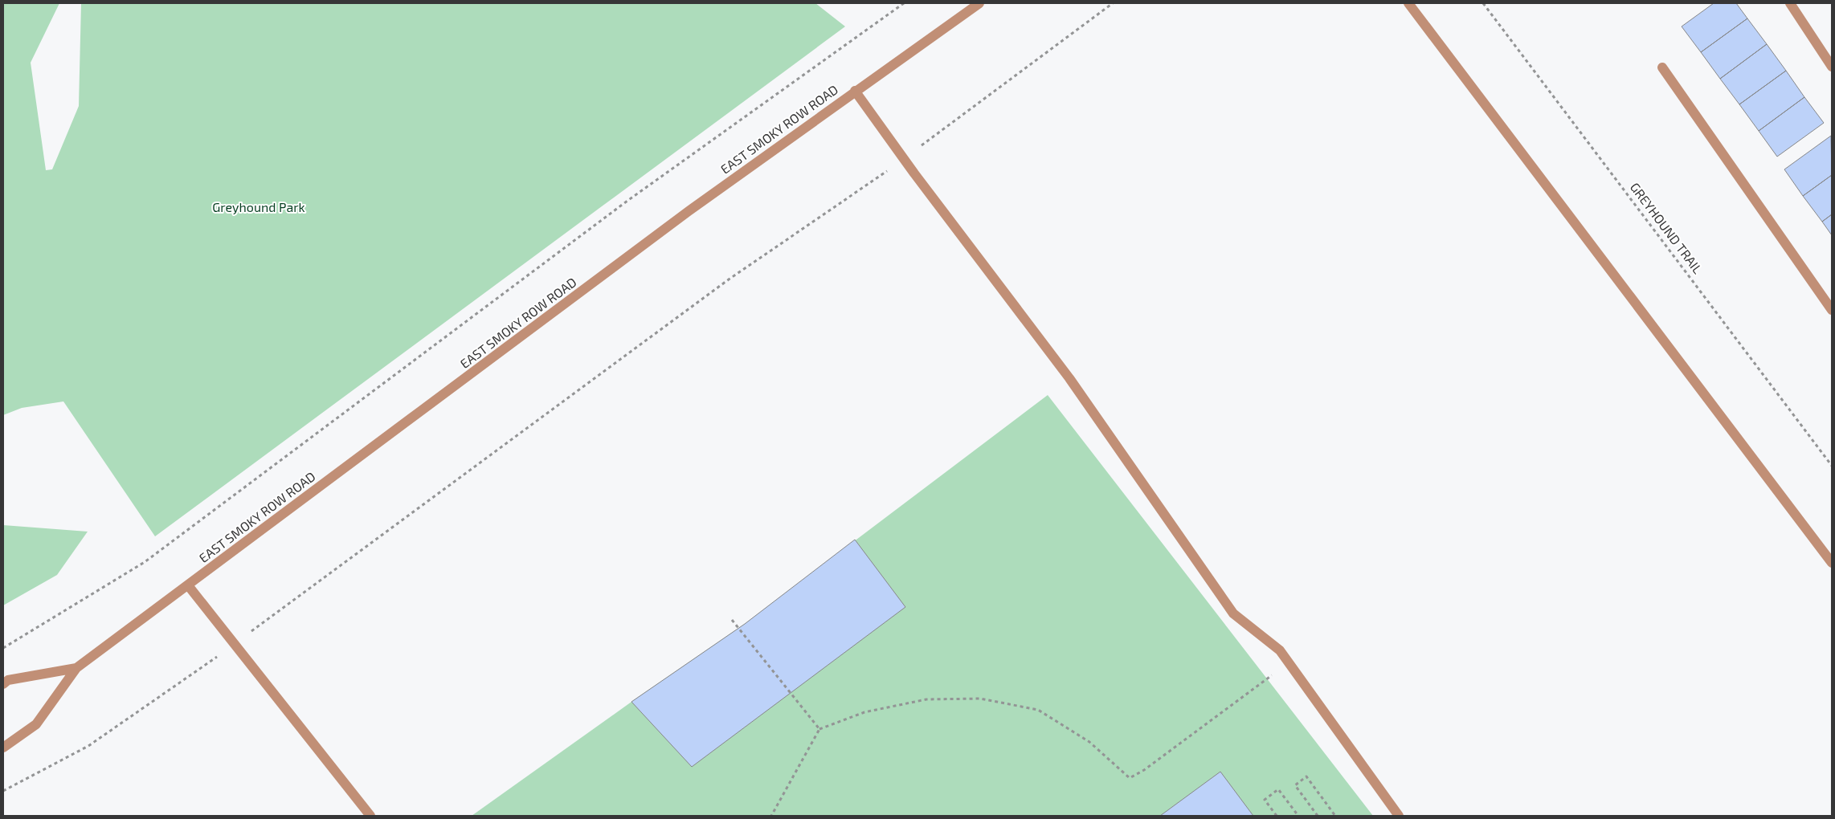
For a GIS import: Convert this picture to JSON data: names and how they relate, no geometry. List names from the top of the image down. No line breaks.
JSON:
{"streets":{"street":["EAST SMOKY ROW ROAD"],"path":["GREYHOUND TRAIL"]},"parks":["Greyhound Park"]}
